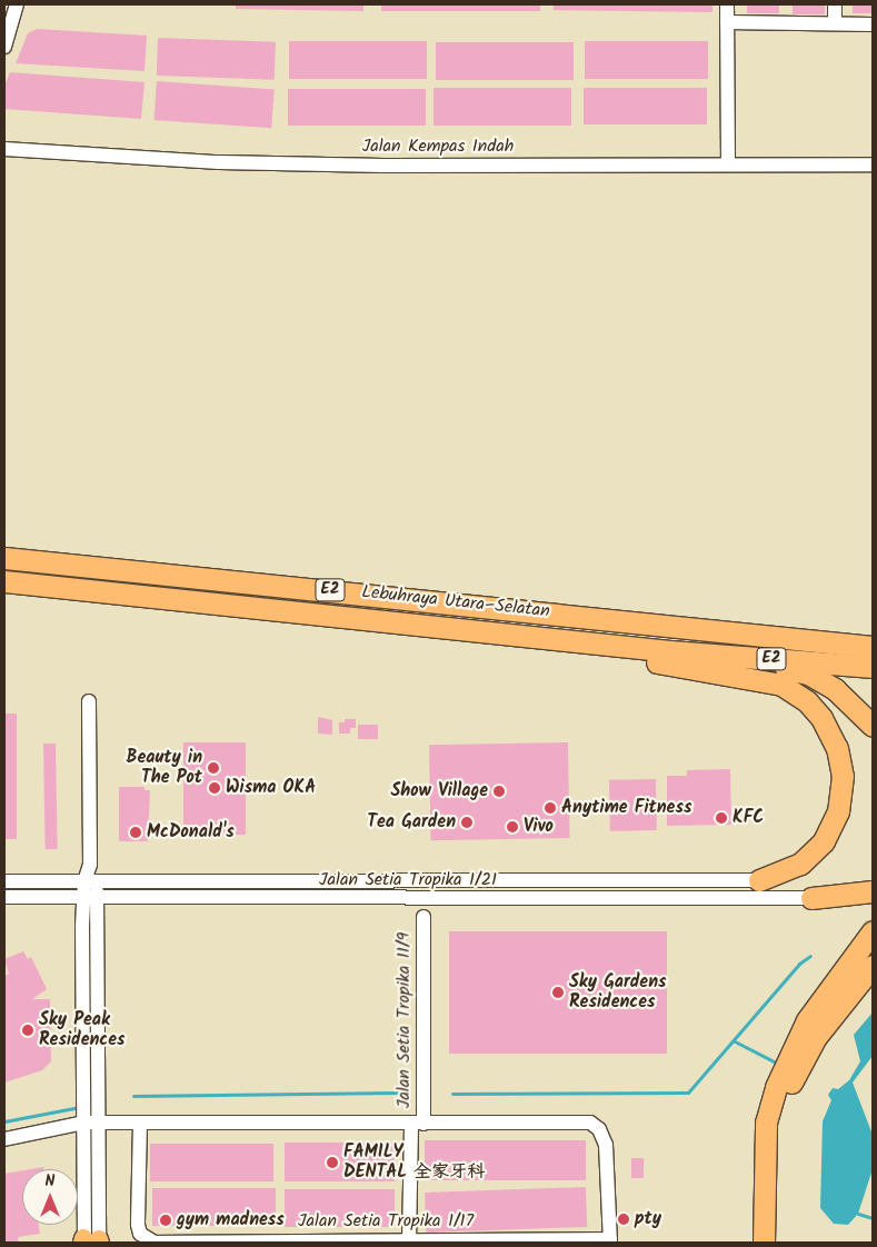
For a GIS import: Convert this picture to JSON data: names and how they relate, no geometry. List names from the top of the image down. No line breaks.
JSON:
{"streets":{"highway":["E2","Lebuhraya Utara–Selatan"],"street":["Jalan Kempas Indah","Jalan Setia Tropika 1/21","Jalan Setia Tropika 11/9","Jalan Setia Tropika 1/17"]},"crossings":[["Jalan Setia Tropika 1/21","Jalan Setia Tropika 11/9"],["Jalan Setia Tropika 11/9","Jalan Setia Tropika 1/17"]],"places":["Beauty in The Pot","Wisma OKA","Show Village","Anytime Fitness","KFC","Tea Garden","Vivo","McDonald's","Sky Gardens Residences","Sky Peak Residences","FAMILY DENTAL 全家牙科","pty","gym madness"],"north":"top"}
